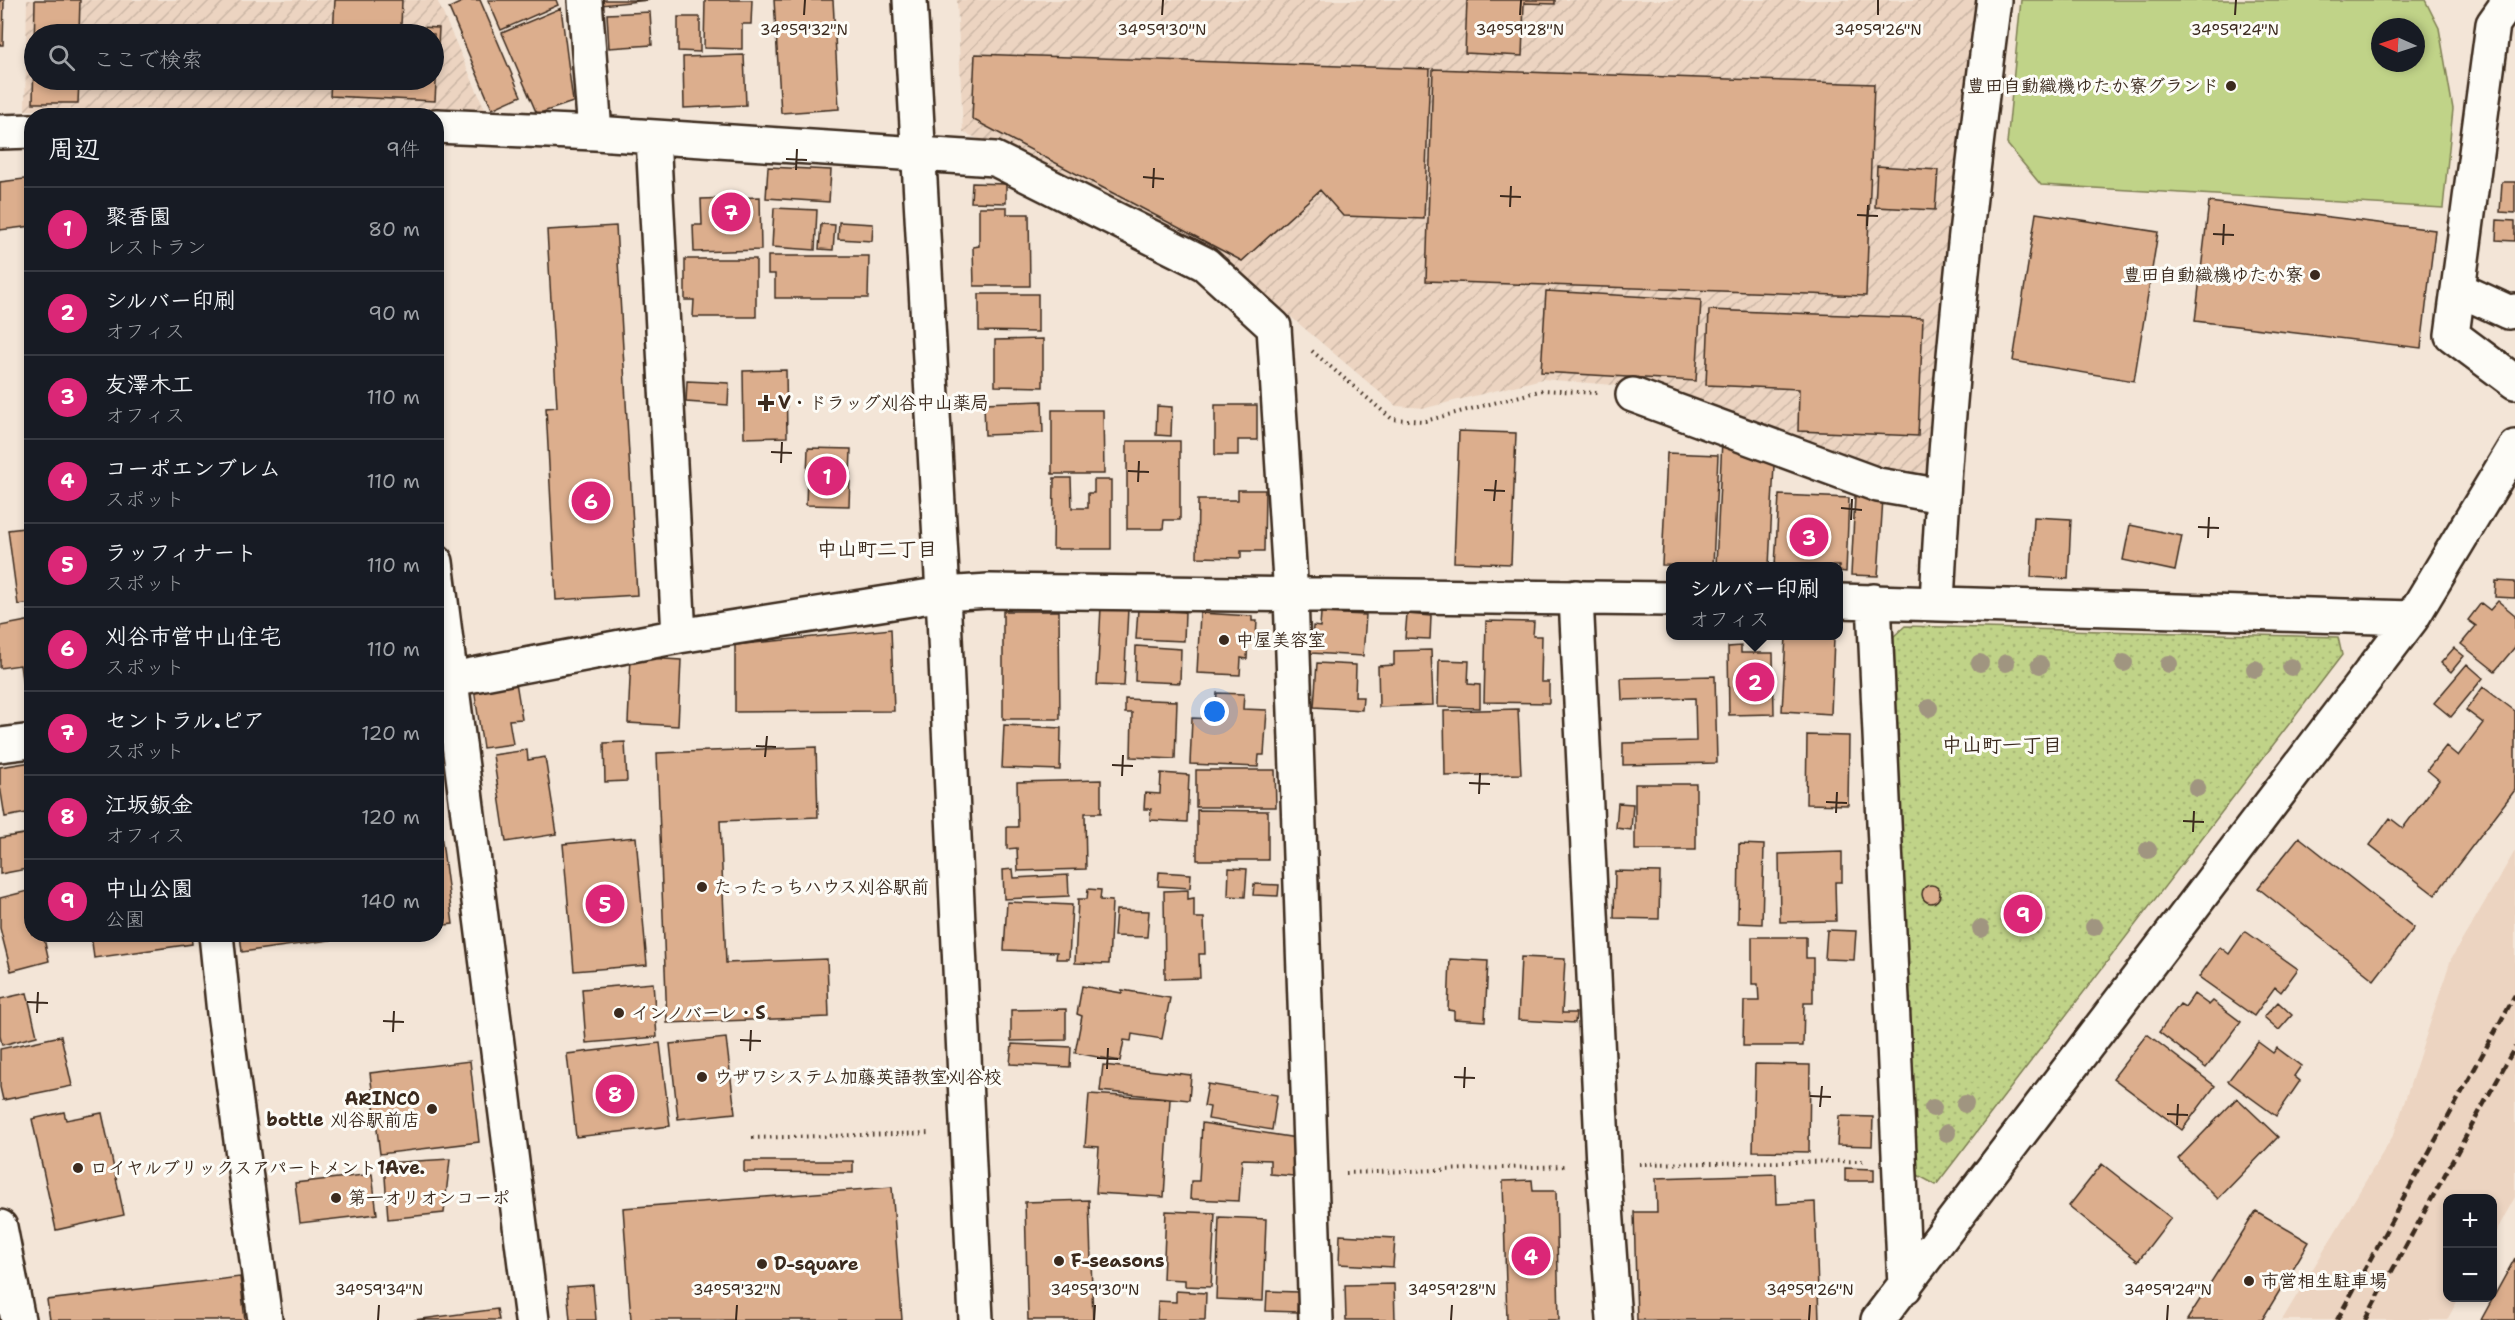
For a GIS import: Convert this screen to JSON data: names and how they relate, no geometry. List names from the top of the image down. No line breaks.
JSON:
{"districts":["中山町二丁目","中山町一丁目"],"places":{"other":["豊田自動織機ゆたか寮グランド","豊田自動織機ゆたか寮","中屋美容室","たったっちハウス刈谷駅前","インノバーレ・S","ウザワシステム加藤英語教室刈谷校","ARINCO bottle 刈谷駅前店","ロイヤルブリックスアパートメント1Ave.","第一オリオンコーポ","F-seasons","D-square","市営相生駐車場"],"health":["V・ドラッグ刈谷中山薬局"]},"north":"left","page":{"search":"ここで検索","heading":["周辺","9件"],"list":[{"mark":"1","name":"聚香園","note":"レストラン","value":"80 m"},{"mark":"2","name":"シルバー印刷","note":"オフィス","value":"90 m"},{"mark":"3","name":"友澤木工","note":"オフィス","value":"110 m"},{"mark":"4","name":"コーポエンブレム","note":"スポット","value":"110 m"},{"mark":"5","name":"ラッフィナート","note":"スポット","value":"110 m"},{"mark":"6","name":"刈谷市営中山住宅","note":"スポット","value":"110 m"},{"mark":"7","name":"セントラル.ピア","note":"スポット","value":"120 m"},{"mark":"8","name":"江坂鈑金","note":"オフィス","value":"120 m"},{"mark":"9","name":"中山公園","note":"公園","value":"140 m"}],"pins":["7","1","6","3","2","5","9","8","4"],"popup":["シルバー印刷","オフィス"],"map_buttons":["+","−"]},"coordinates":["34°59'32\"N","34°59'30\"N","34°59'28\"N","34°59'26\"N","34°59'24\"N","34°59'34\"N"]}
